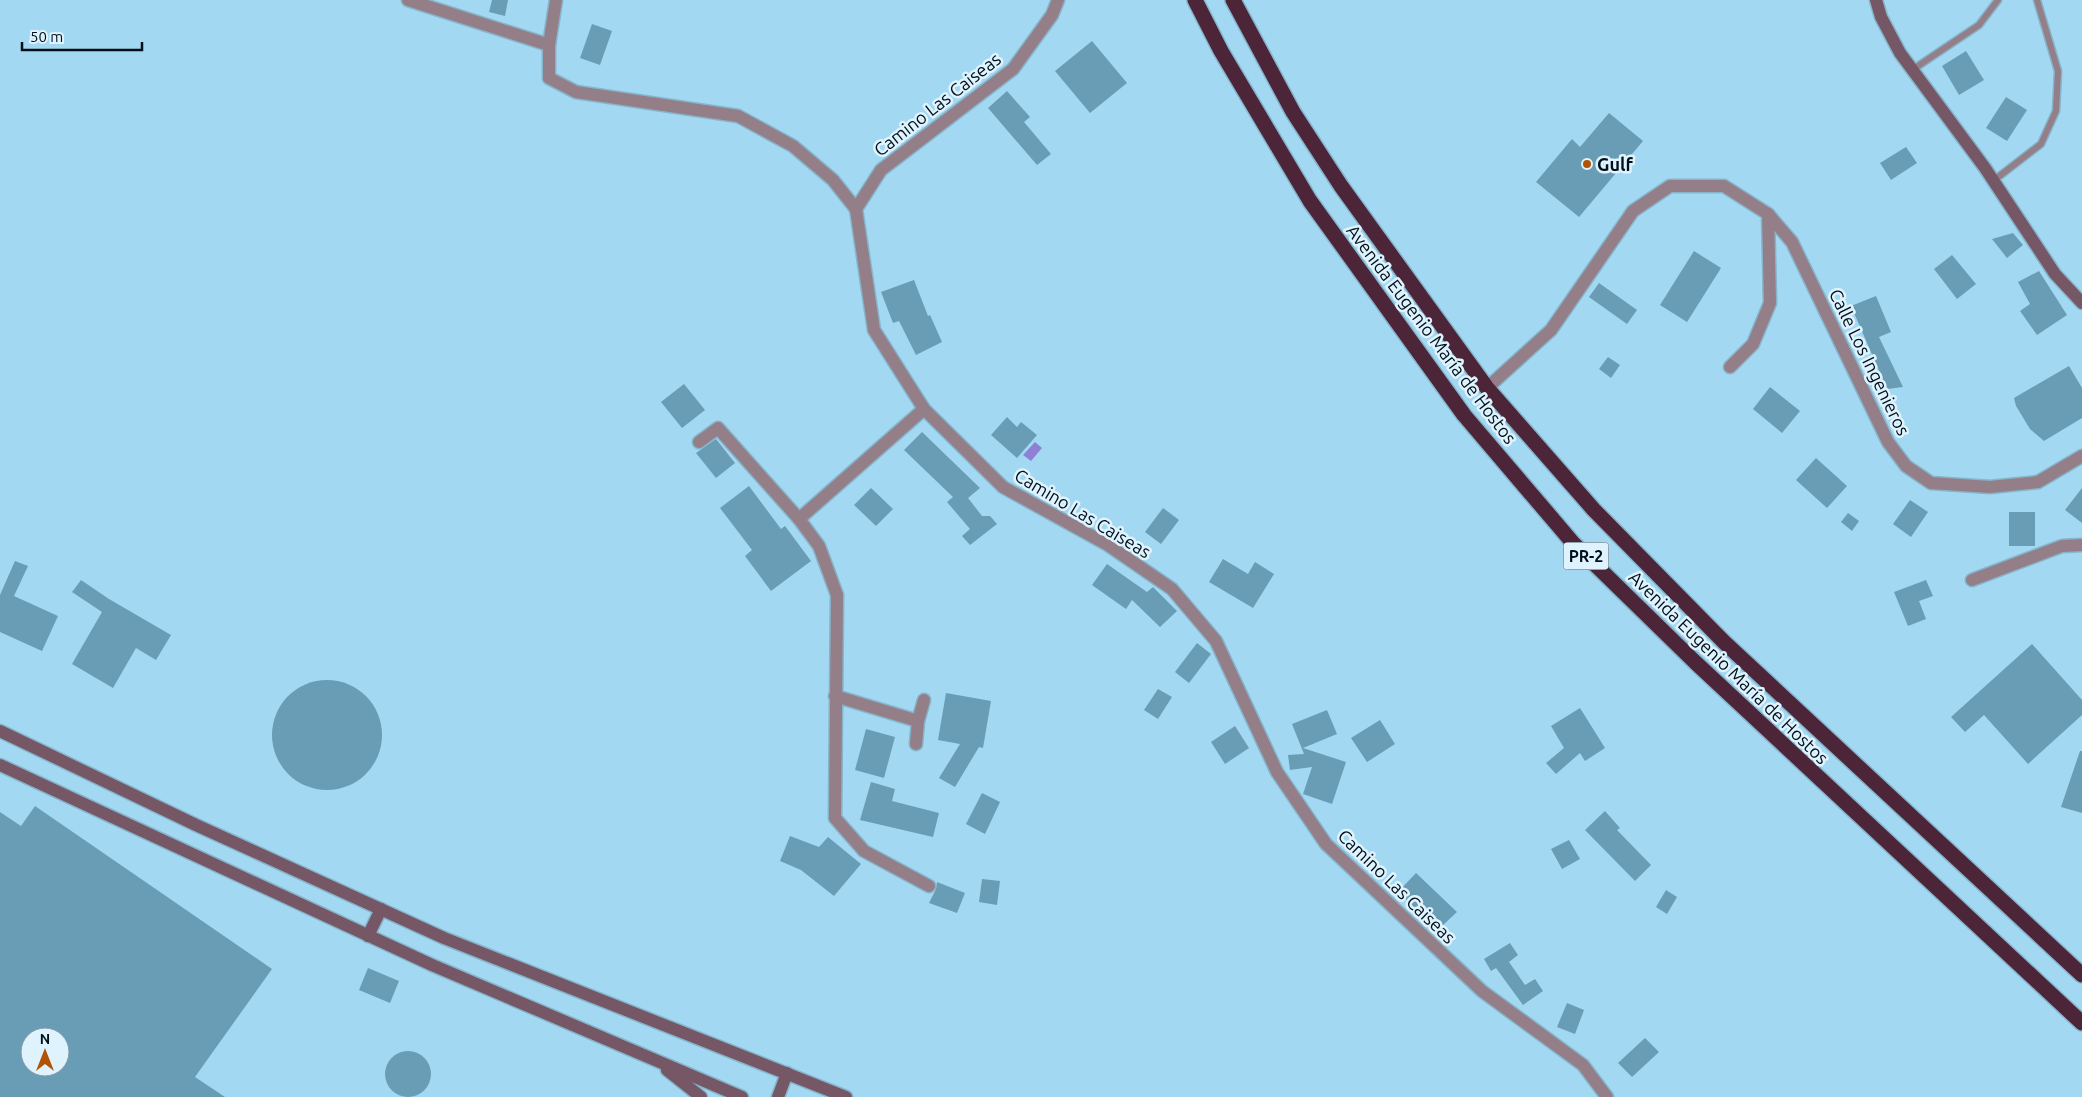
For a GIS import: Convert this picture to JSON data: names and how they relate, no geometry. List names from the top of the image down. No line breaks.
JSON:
{"streets":{"highway":["Avenida Eugenio María de Hostos","PR-2"],"street":["Camino Las Caiseas","Calle Los Ingenieros"]},"crossings":[["Avenida Eugenio María de Hostos","Calle Los Ingenieros"]],"places":["Gulf"],"scale_bar":"50 m","north":"top"}
